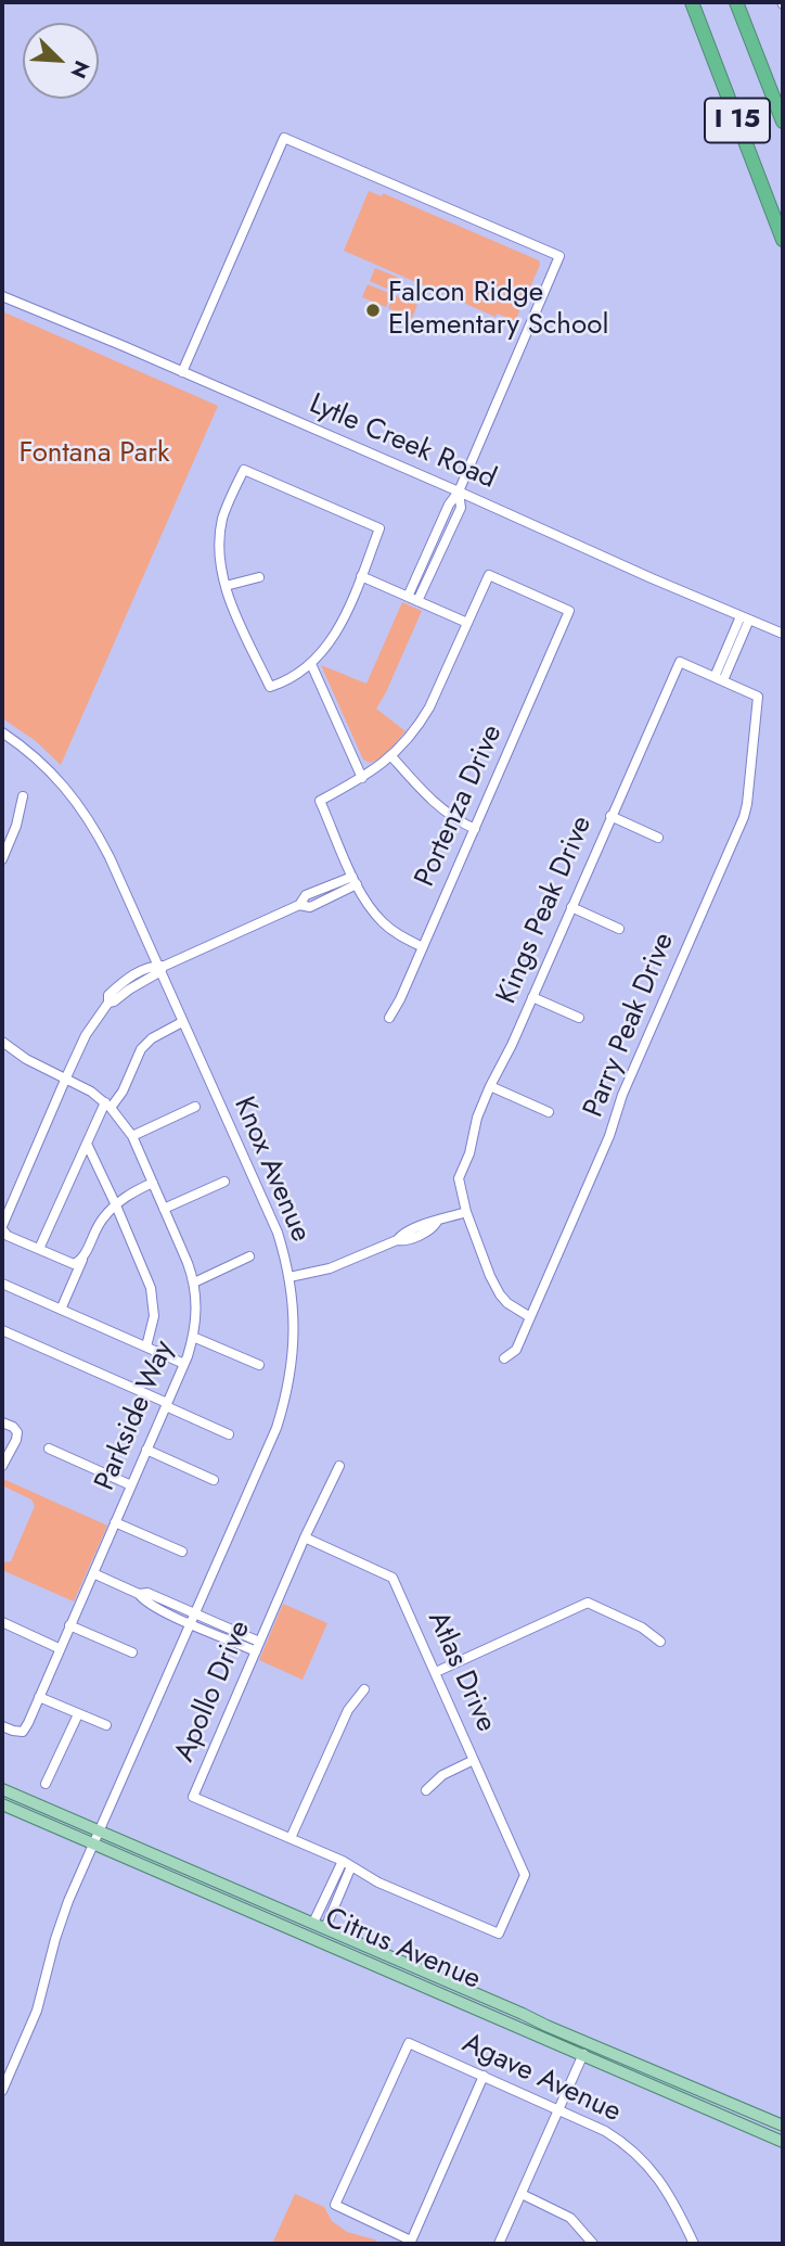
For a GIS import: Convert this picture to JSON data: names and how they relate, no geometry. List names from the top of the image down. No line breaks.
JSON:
{"streets":{"highway":["I 15"],"main road":["Citrus Avenue"],"street":["Lytle Creek Road","Portenza Drive","Kings Peak Drive","Parry Peak Drive","Knox Avenue","Parkside Way","Atlas Drive","Apollo Drive","Agave Avenue"]},"crossings":[["Kings Peak Drive","Parry Peak Drive"],["Knox Avenue","Citrus Avenue"],["Atlas Drive","Apollo Drive"]],"parks":["Fontana Park"],"places":["Falcon Ridge Elementary School"],"north":"bottom right"}
